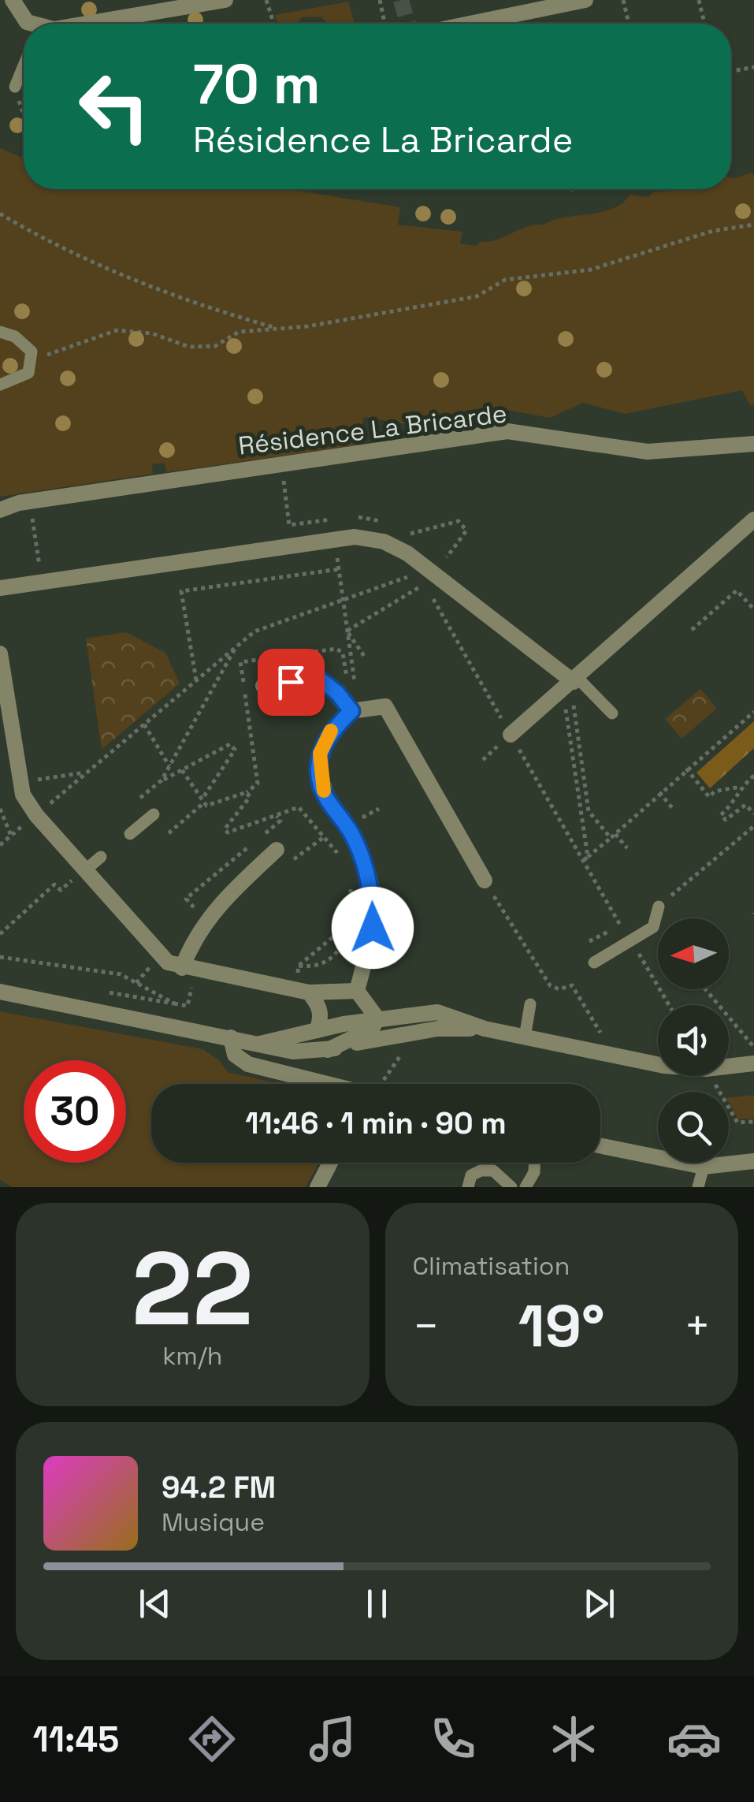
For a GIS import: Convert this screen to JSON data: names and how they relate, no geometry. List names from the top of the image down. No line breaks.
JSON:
{"streets":{"street":["Résidence La Bricarde"]},"north":"left","page":{"turn":["70 m","Résidence La Bricarde"],"limit":"30","trip":"11:46 · 1 min · 90 m","tile":[["22","km/h"],"Climatisation"],"heat":["−","19°","+"],"song":["94.2 FM","Musique"],"tabs":"11:45"}}
